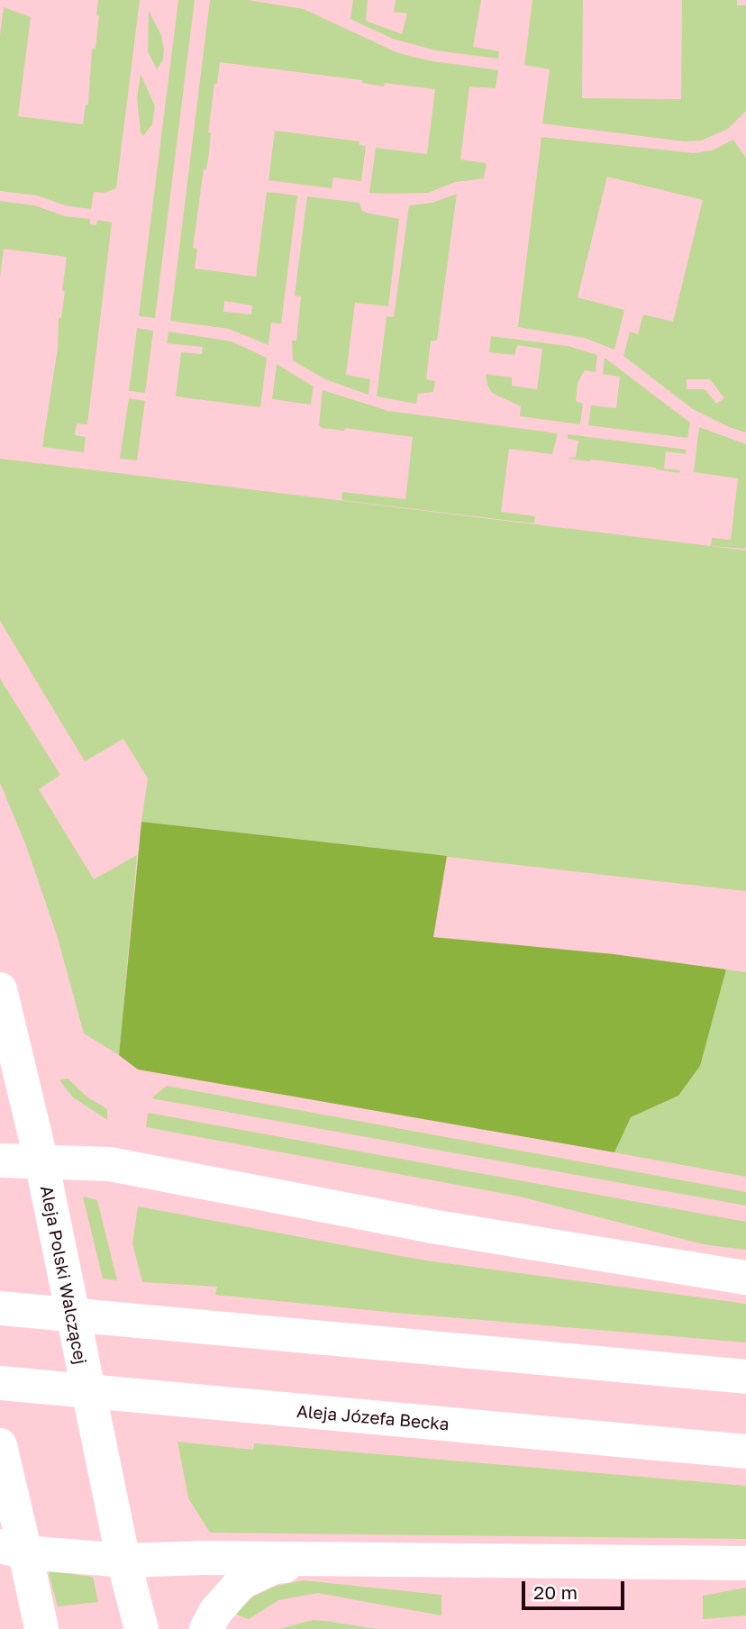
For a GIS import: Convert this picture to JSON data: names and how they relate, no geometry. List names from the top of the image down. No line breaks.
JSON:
{"streets":{"main road":["Aleja Polski Walczącej","Aleja Józefa Becka"]},"scale_bar":"20 m"}
